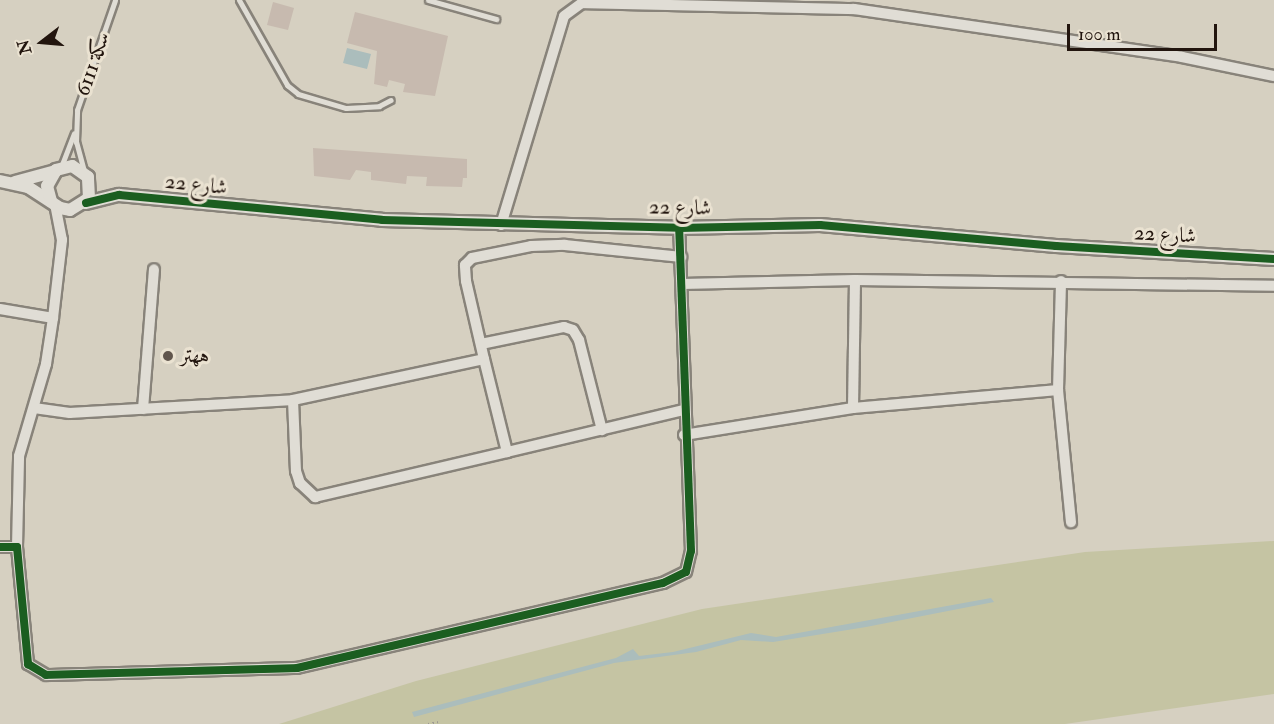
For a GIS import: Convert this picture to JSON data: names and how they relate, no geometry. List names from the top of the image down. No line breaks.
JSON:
{"streets":{"street":["شارع 22"],"lane":["سكة 6111"]},"crossings":[["سكة 6111","شارع 22"]],"places":["ههتر"],"scale_bar":"100 m","north":"left"}
